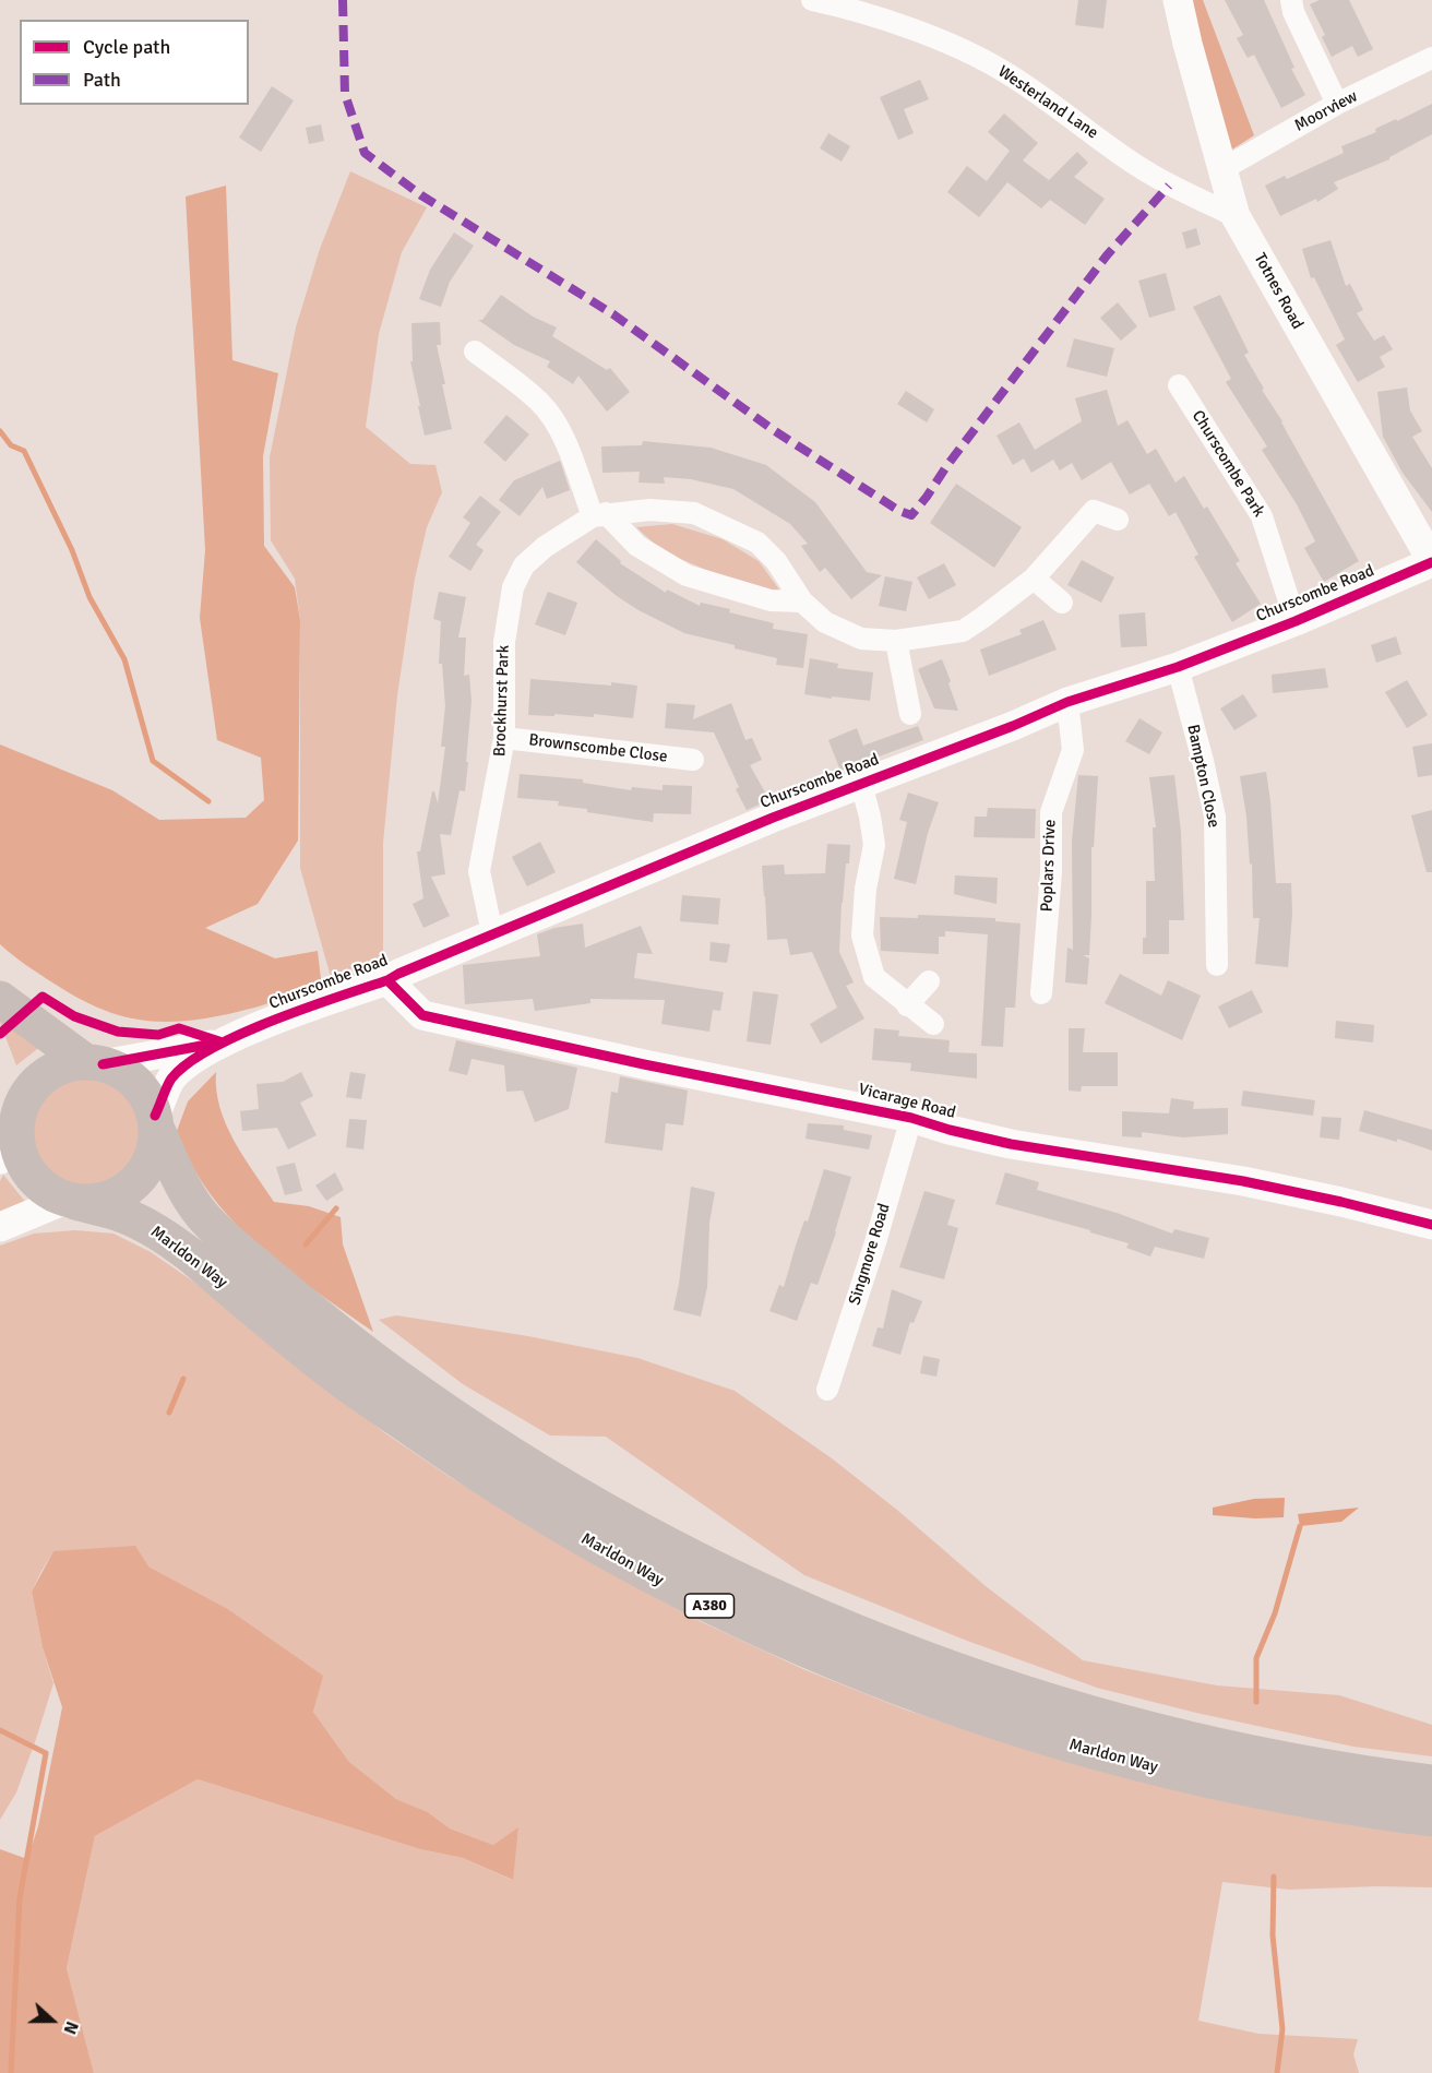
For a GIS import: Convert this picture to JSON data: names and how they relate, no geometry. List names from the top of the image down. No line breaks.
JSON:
{"streets":{"highway":["Marldon Way","A380"],"street":["Westerland Lane","Moorview","Totnes Road","Churscombe Park","Churscombe Road","Brockhurst Park","Brownscombe Close","Bampton Close","Poplars Drive","Vicarage Road","Singmore Road"]},"crossings":[["Westerland Lane","Totnes Road"],["Moorview","Totnes Road"],["Totnes Road","Churscombe Road"],["Churscombe Park","Churscombe Road"],["Churscombe Road","Brockhurst Park"],["Churscombe Road","Bampton Close"],["Churscombe Road","Poplars Drive"],["Churscombe Road","Vicarage Road"],["Churscombe Road","Marldon Way"],["Churscombe Road","A380"],["Brockhurst Park","Brownscombe Close"],["Vicarage Road","Singmore Road"],["Marldon Way","A380"]],"legend":["Cycle path","Path"],"north":"right"}
